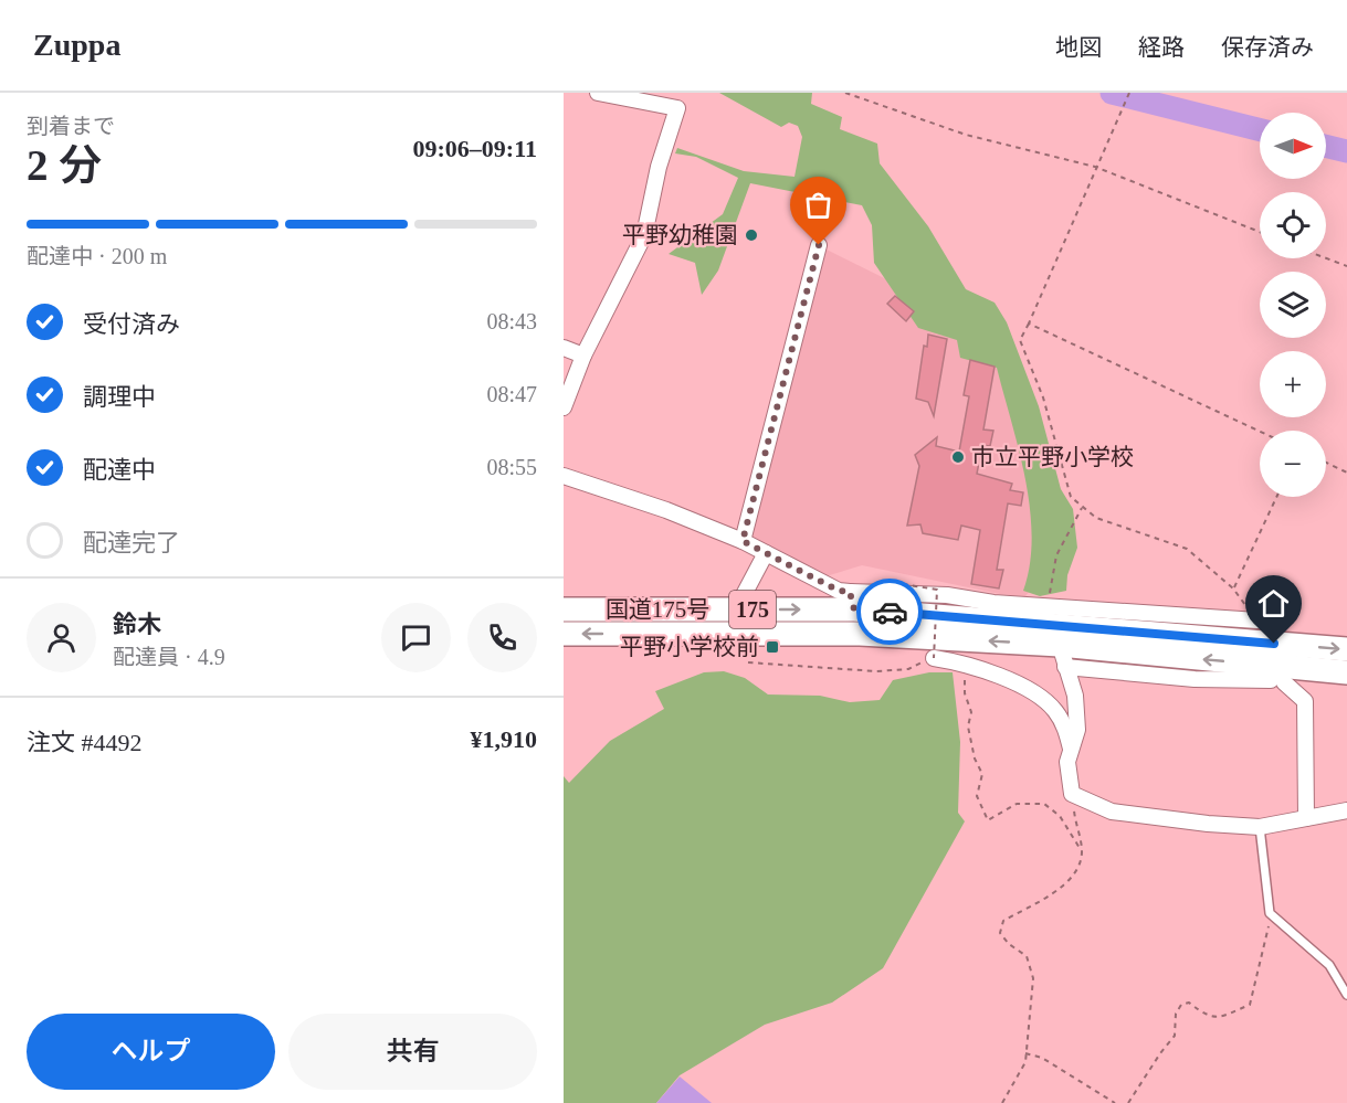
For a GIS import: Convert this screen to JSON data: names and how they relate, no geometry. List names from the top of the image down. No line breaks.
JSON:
{"streets":{"highway":["国道175号","175"]},"places":{"other":["平野幼稚園","市立平野小学校"],"transit":["平野小学校前"]},"north":"right","page":{"header":"Zuppa","nav":["地図","経路","保存済み"],"heading":["2 分","到着まで","09:06–09:11"],"panel":["鈴木","配達員 · 4.9","注文 #4492","¥1,910"],"map_buttons":["+","−"],"bar":"配達中 · 200 m","list":[["受付済み","08:43"],["調理中","08:47"],["配達中","08:55"],"配達完了"],"buttons":["ヘルプ","共有"]}}
